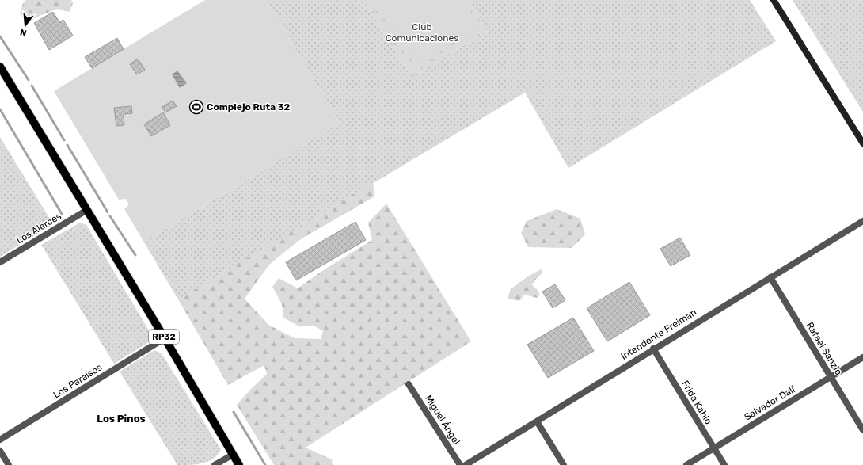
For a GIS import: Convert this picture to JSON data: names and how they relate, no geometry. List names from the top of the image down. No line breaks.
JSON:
{"streets":{"main road":["RP32"],"street":["Los Alerces","Intendente Freiman","Rafael Sanzio","Los Paraísos","Frida Kahlo","Salvador Dalí","Miguel Ángel"]},"crossings":[["Los Alerces","RP32"],["Intendente Freiman","Rafael Sanzio"],["Intendente Freiman","Frida Kahlo"],["RP32","Los Paraísos"],["Rafael Sanzio","Salvador Dalí"],["Frida Kahlo","Salvador Dalí"]],"districts":["Los Pinos"],"parks":["Club Comunicaciones"],"places":{"sports":["Complejo Ruta 32"]},"north":"bottom"}
